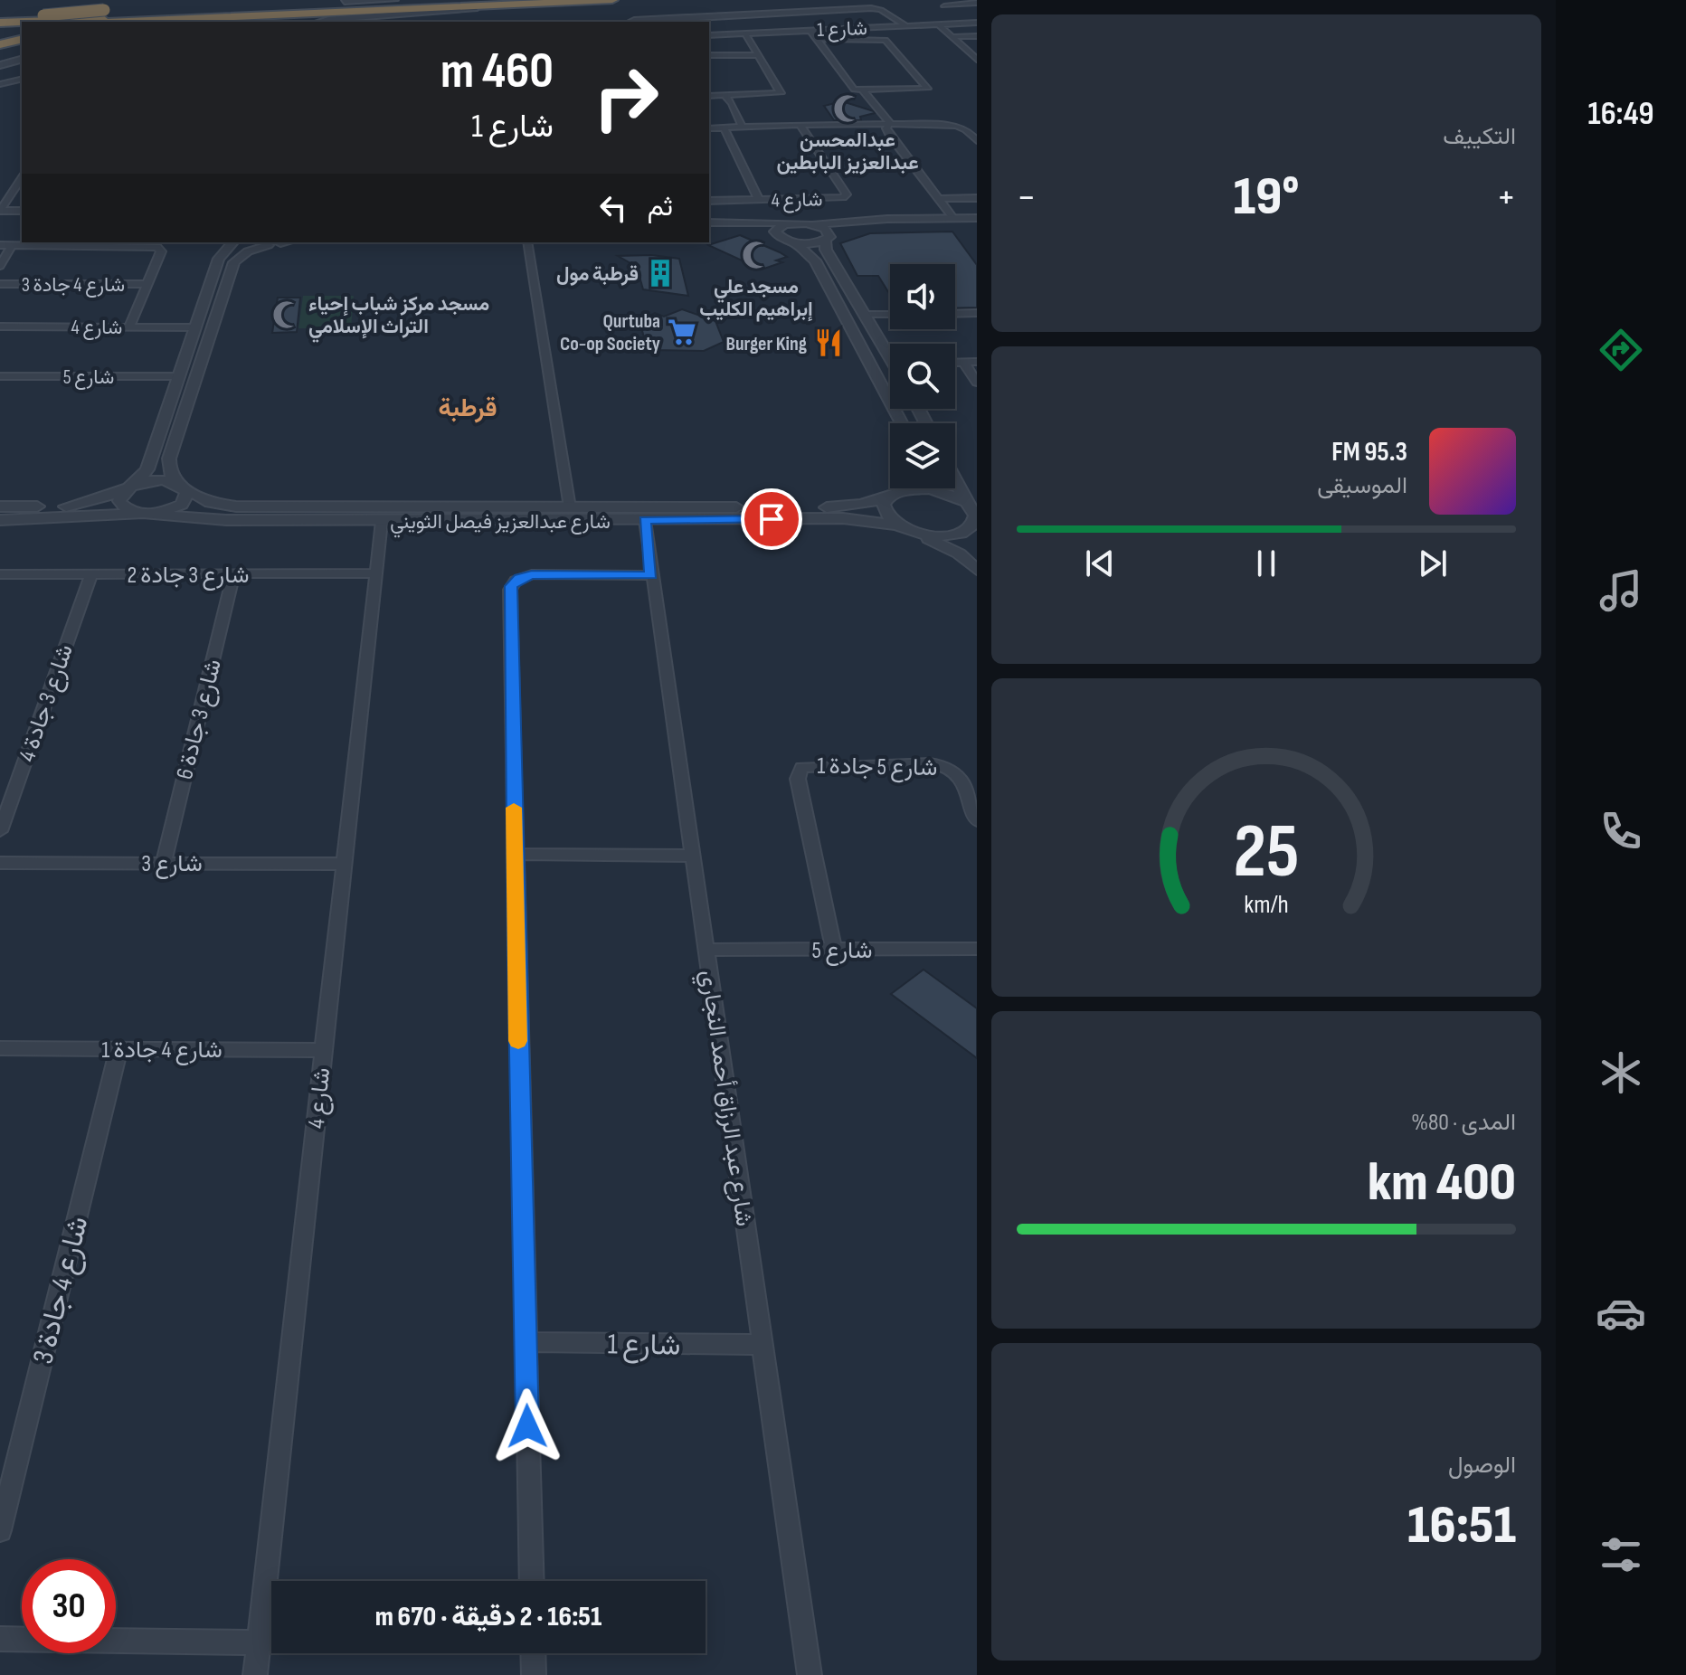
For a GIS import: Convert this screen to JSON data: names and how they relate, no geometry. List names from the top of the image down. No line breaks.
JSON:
{"streets":{"street":["شارع 1","شارع 4","شارع 4 جادة 3","شارع 5","شارع عبدالعزيز فيصل الثويني","شارع 3 جادة 2","شارع 3 جادة 4","شارع 3 جادة 6","شارع 5 جادة 1","شارع 3","شارع 4 جادة 1","شارع عبد الرزاق أحمد النجاري"]},"crossings":[["شارع 1","شارع عبد الرزاق أحمد النجاري"],["شارع 4","شارع عبدالعزيز فيصل الثويني"],["شارع 4","شارع 3 جادة 2"],["شارع 4","شارع 3"],["شارع 4","شارع 4 جادة 1"],["شارع 4 جادة 3","شارع 4 جادة 1"],["شارع 5","شارع 5 جادة 1"],["شارع 5","شارع عبد الرزاق أحمد النجاري"],["شارع عبدالعزيز فيصل الثويني","شارع عبد الرزاق أحمد النجاري"],["شارع 3 جادة 2","شارع 3 جادة 4"],["شارع 3 جادة 2","شارع 3 جادة 6"],["شارع 3 جادة 6","شارع 3"]],"districts":["قرطبة"],"places":{"mosque":["عبدالمحسن عبدالعزيز البابطين","مسجد علي إبراهيم الكليب","مسجد مركز شباب إحياء التراث الإسلامي"],"building":["قرطبة مول"],"supermarket":["Qurtuba Co-op Society"],"restaurant":["Burger King"]},"page":{"tabs":"16:49","tile":["التكييف",["المدى · 80%","400 km"],["الوصول","16:51"]],"turn":["460 m","شارع 1"],"heat":["−","19°","+"],"then":"ثم","song":["95.3 FM","الموسيقى"],"limit":"30","trip":"16:51 · 2 دقيقة · 670 m","gauge":["25","km/h"]}}
